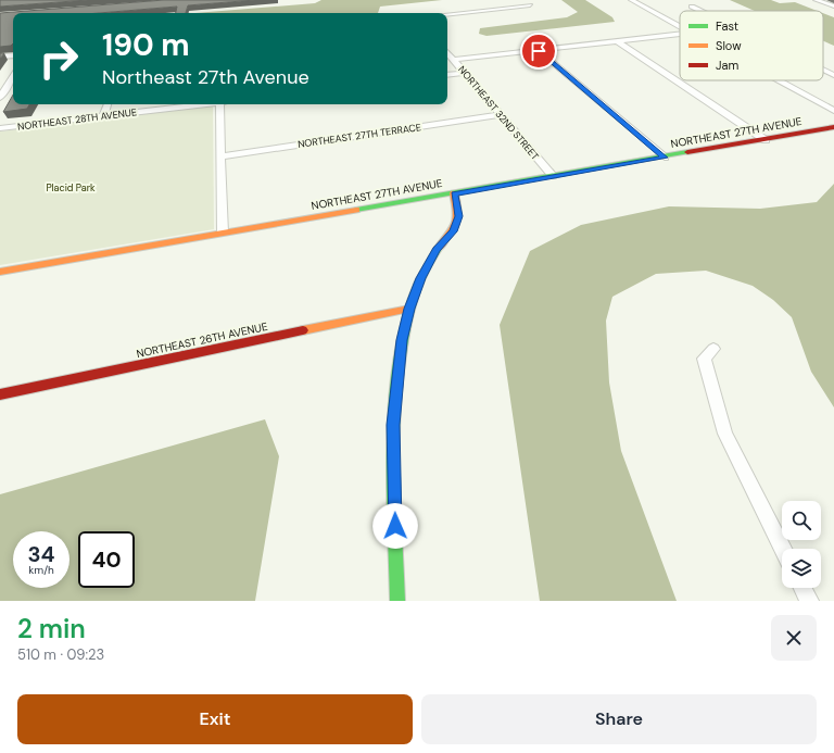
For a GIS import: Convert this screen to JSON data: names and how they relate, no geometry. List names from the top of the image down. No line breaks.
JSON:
{"streets":{"street":["NORTHEAST 32ND STREET","NORTHEAST 28TH AVENUE","NORTHEAST 27TH AVENUE","NORTHEAST 27TH TERRACE","NORTHEAST 26TH AVENUE"]},"crossings":[["NORTHEAST 32ND STREET","NORTHEAST 27TH AVENUE"],["NORTHEAST 32ND STREET","NORTHEAST 27TH TERRACE"]],"parks":["Placid Park"],"legend":["Fast","Slow","Jam"],"page":{"turn":["190 m","Northeast 27th Avenue"],"speed":"34 km/h","limit":"40","heading":["2 min","510 m · 09:23"],"buttons":["Exit","Share"]}}
